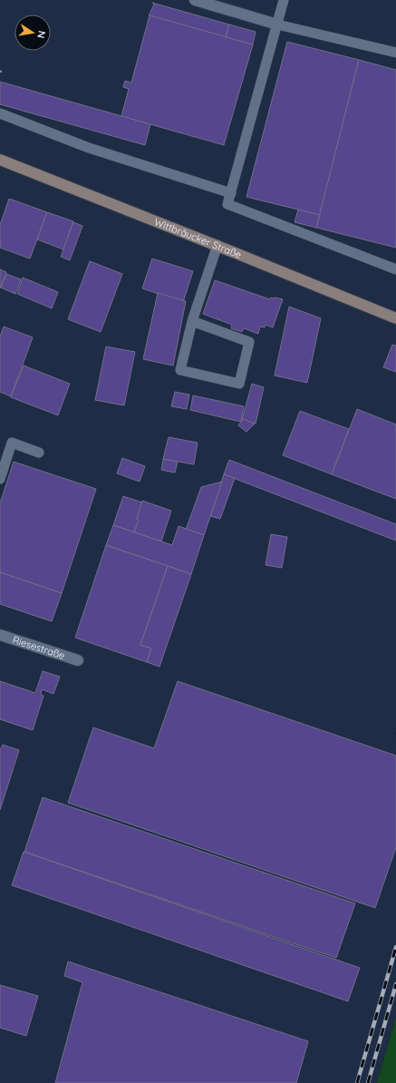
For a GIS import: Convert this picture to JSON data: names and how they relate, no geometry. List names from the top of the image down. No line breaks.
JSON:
{"streets":{"main road":["Wittbräucker Straße"],"street":["Riesestraße"]},"north":"right"}
